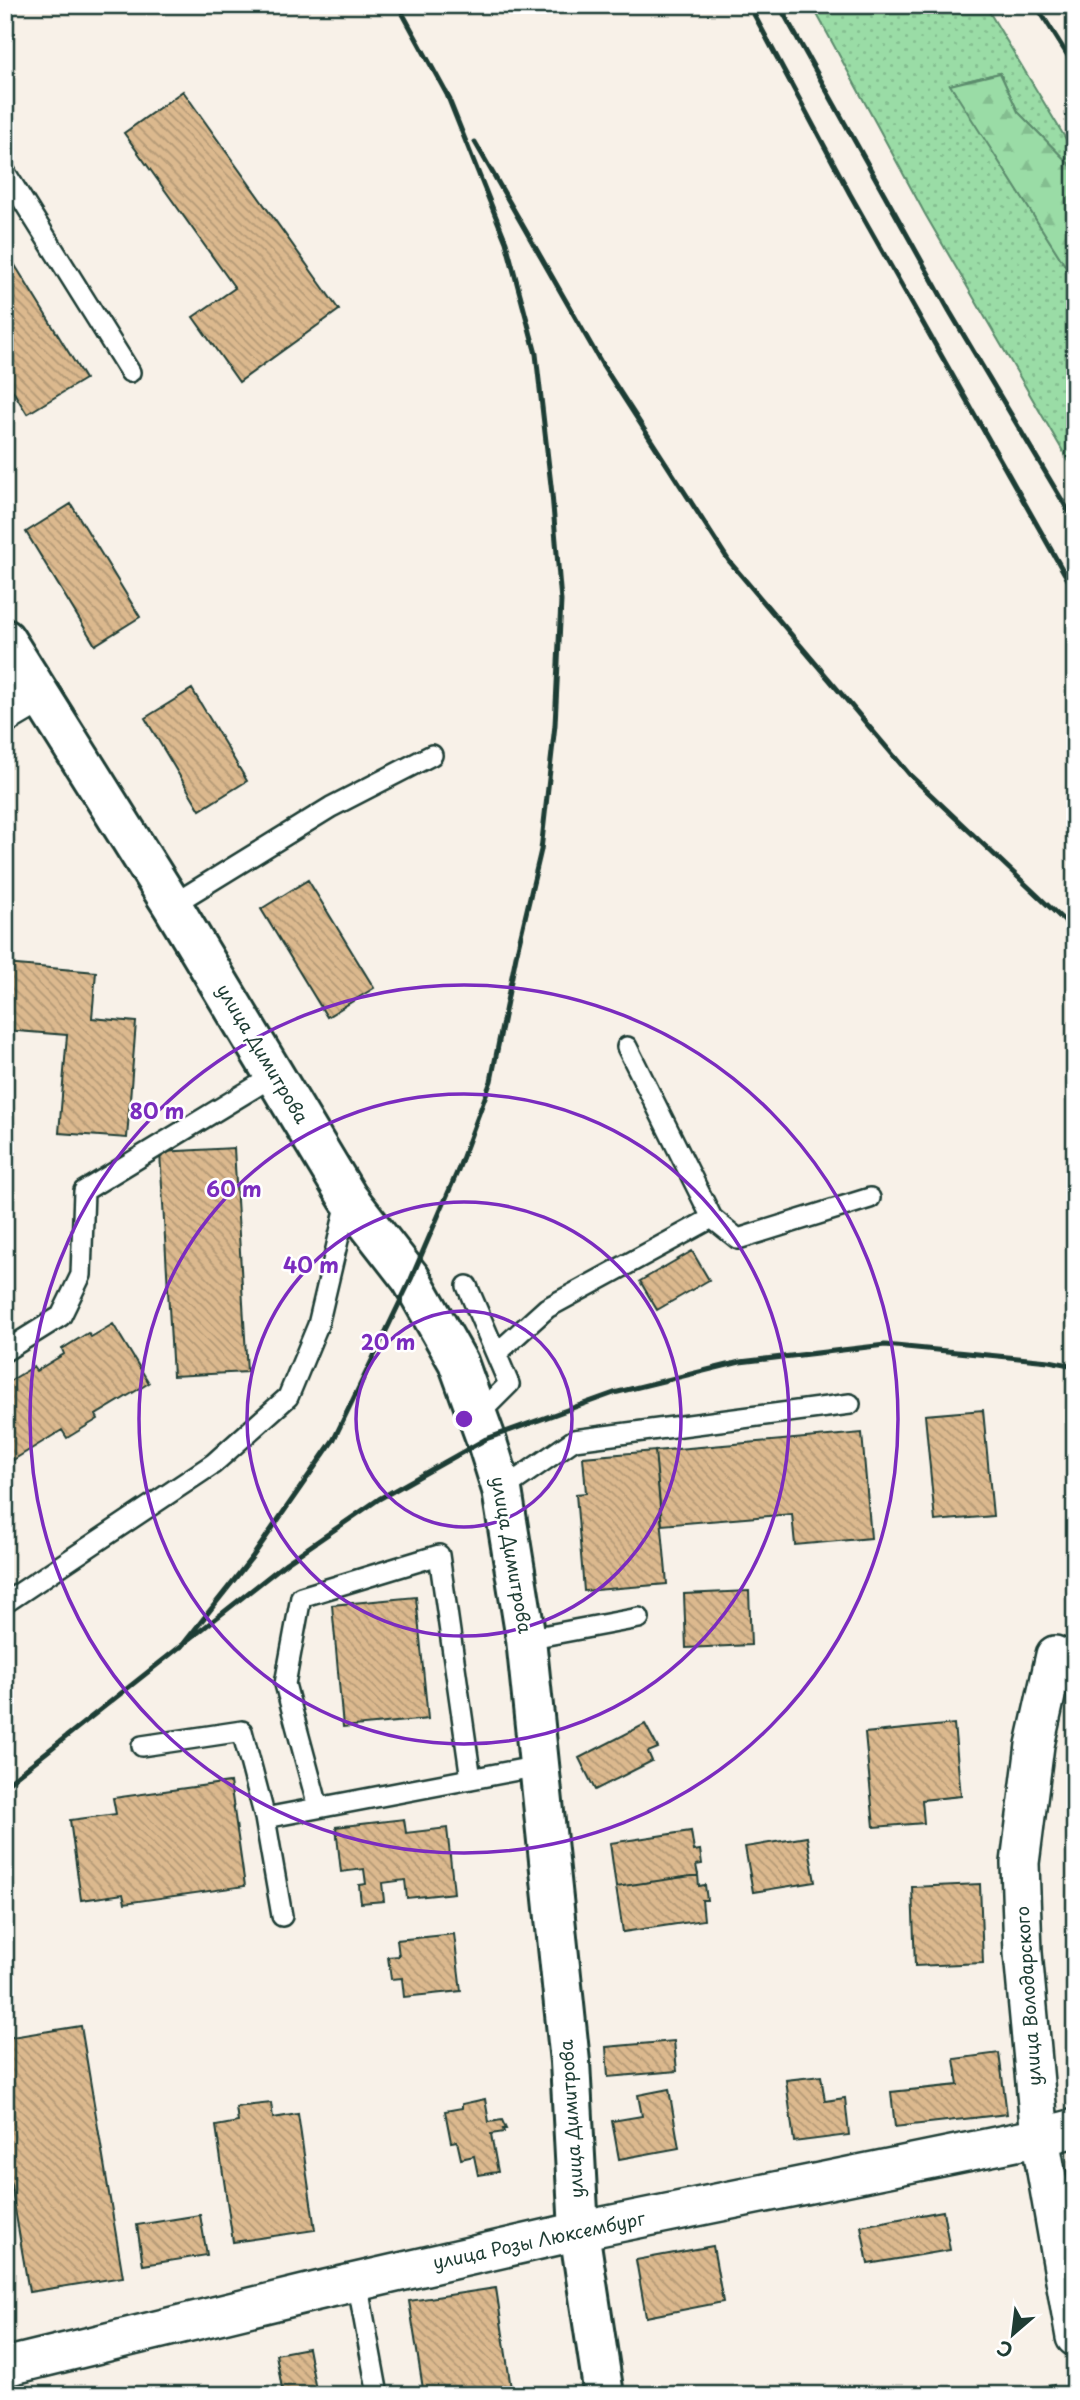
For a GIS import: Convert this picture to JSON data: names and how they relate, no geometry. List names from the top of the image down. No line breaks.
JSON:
{"streets":{"street":["улица Димитрова","улица Володарского","улица Розы Люксембург"]},"crossings":[["улица Димитрова","улица Розы Люксембург"],["улица Володарского","улица Розы Люксембург"]],"north":"bottom left","rings":["80 m","60 m","40 m","20 m"]}
